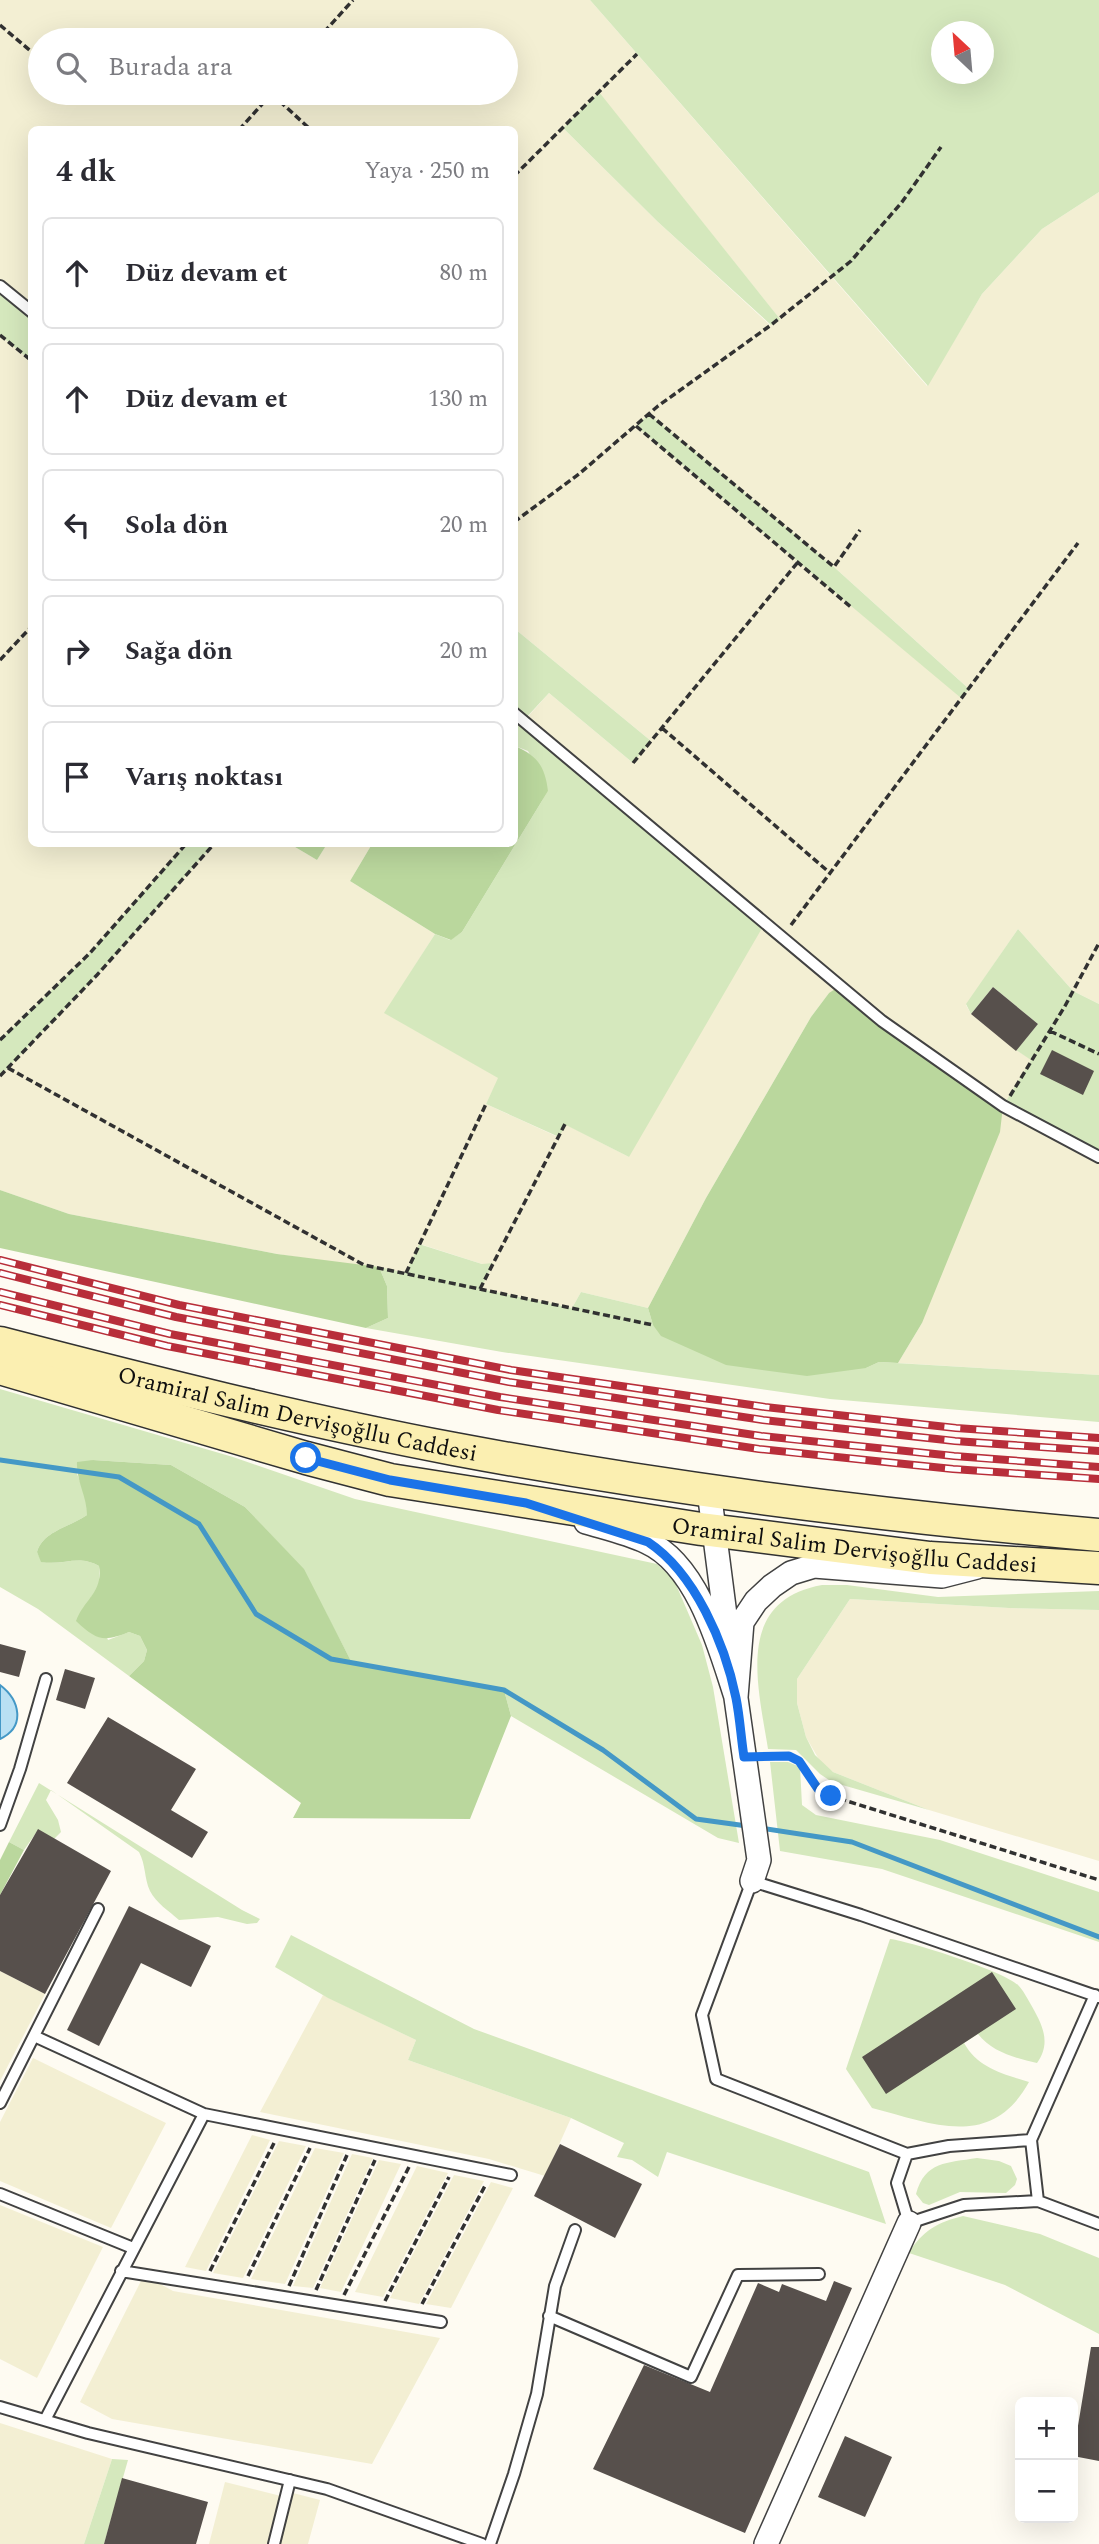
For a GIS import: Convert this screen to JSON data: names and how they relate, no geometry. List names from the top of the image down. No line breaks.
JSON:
{"streets":{"main road":["Oramiral Salim Dervişoğllu Caddesi"]},"north":"top left","page":{"search":"Burada ara","heading":["4 dk","Yaya · 250 m"],"list":[["Düz devam et","80 m"],["Düz devam et","130 m"],["Sola dön","20 m"],["Sağa dön","20 m"],"Varış noktası"],"map_buttons":["+","−"]}}
